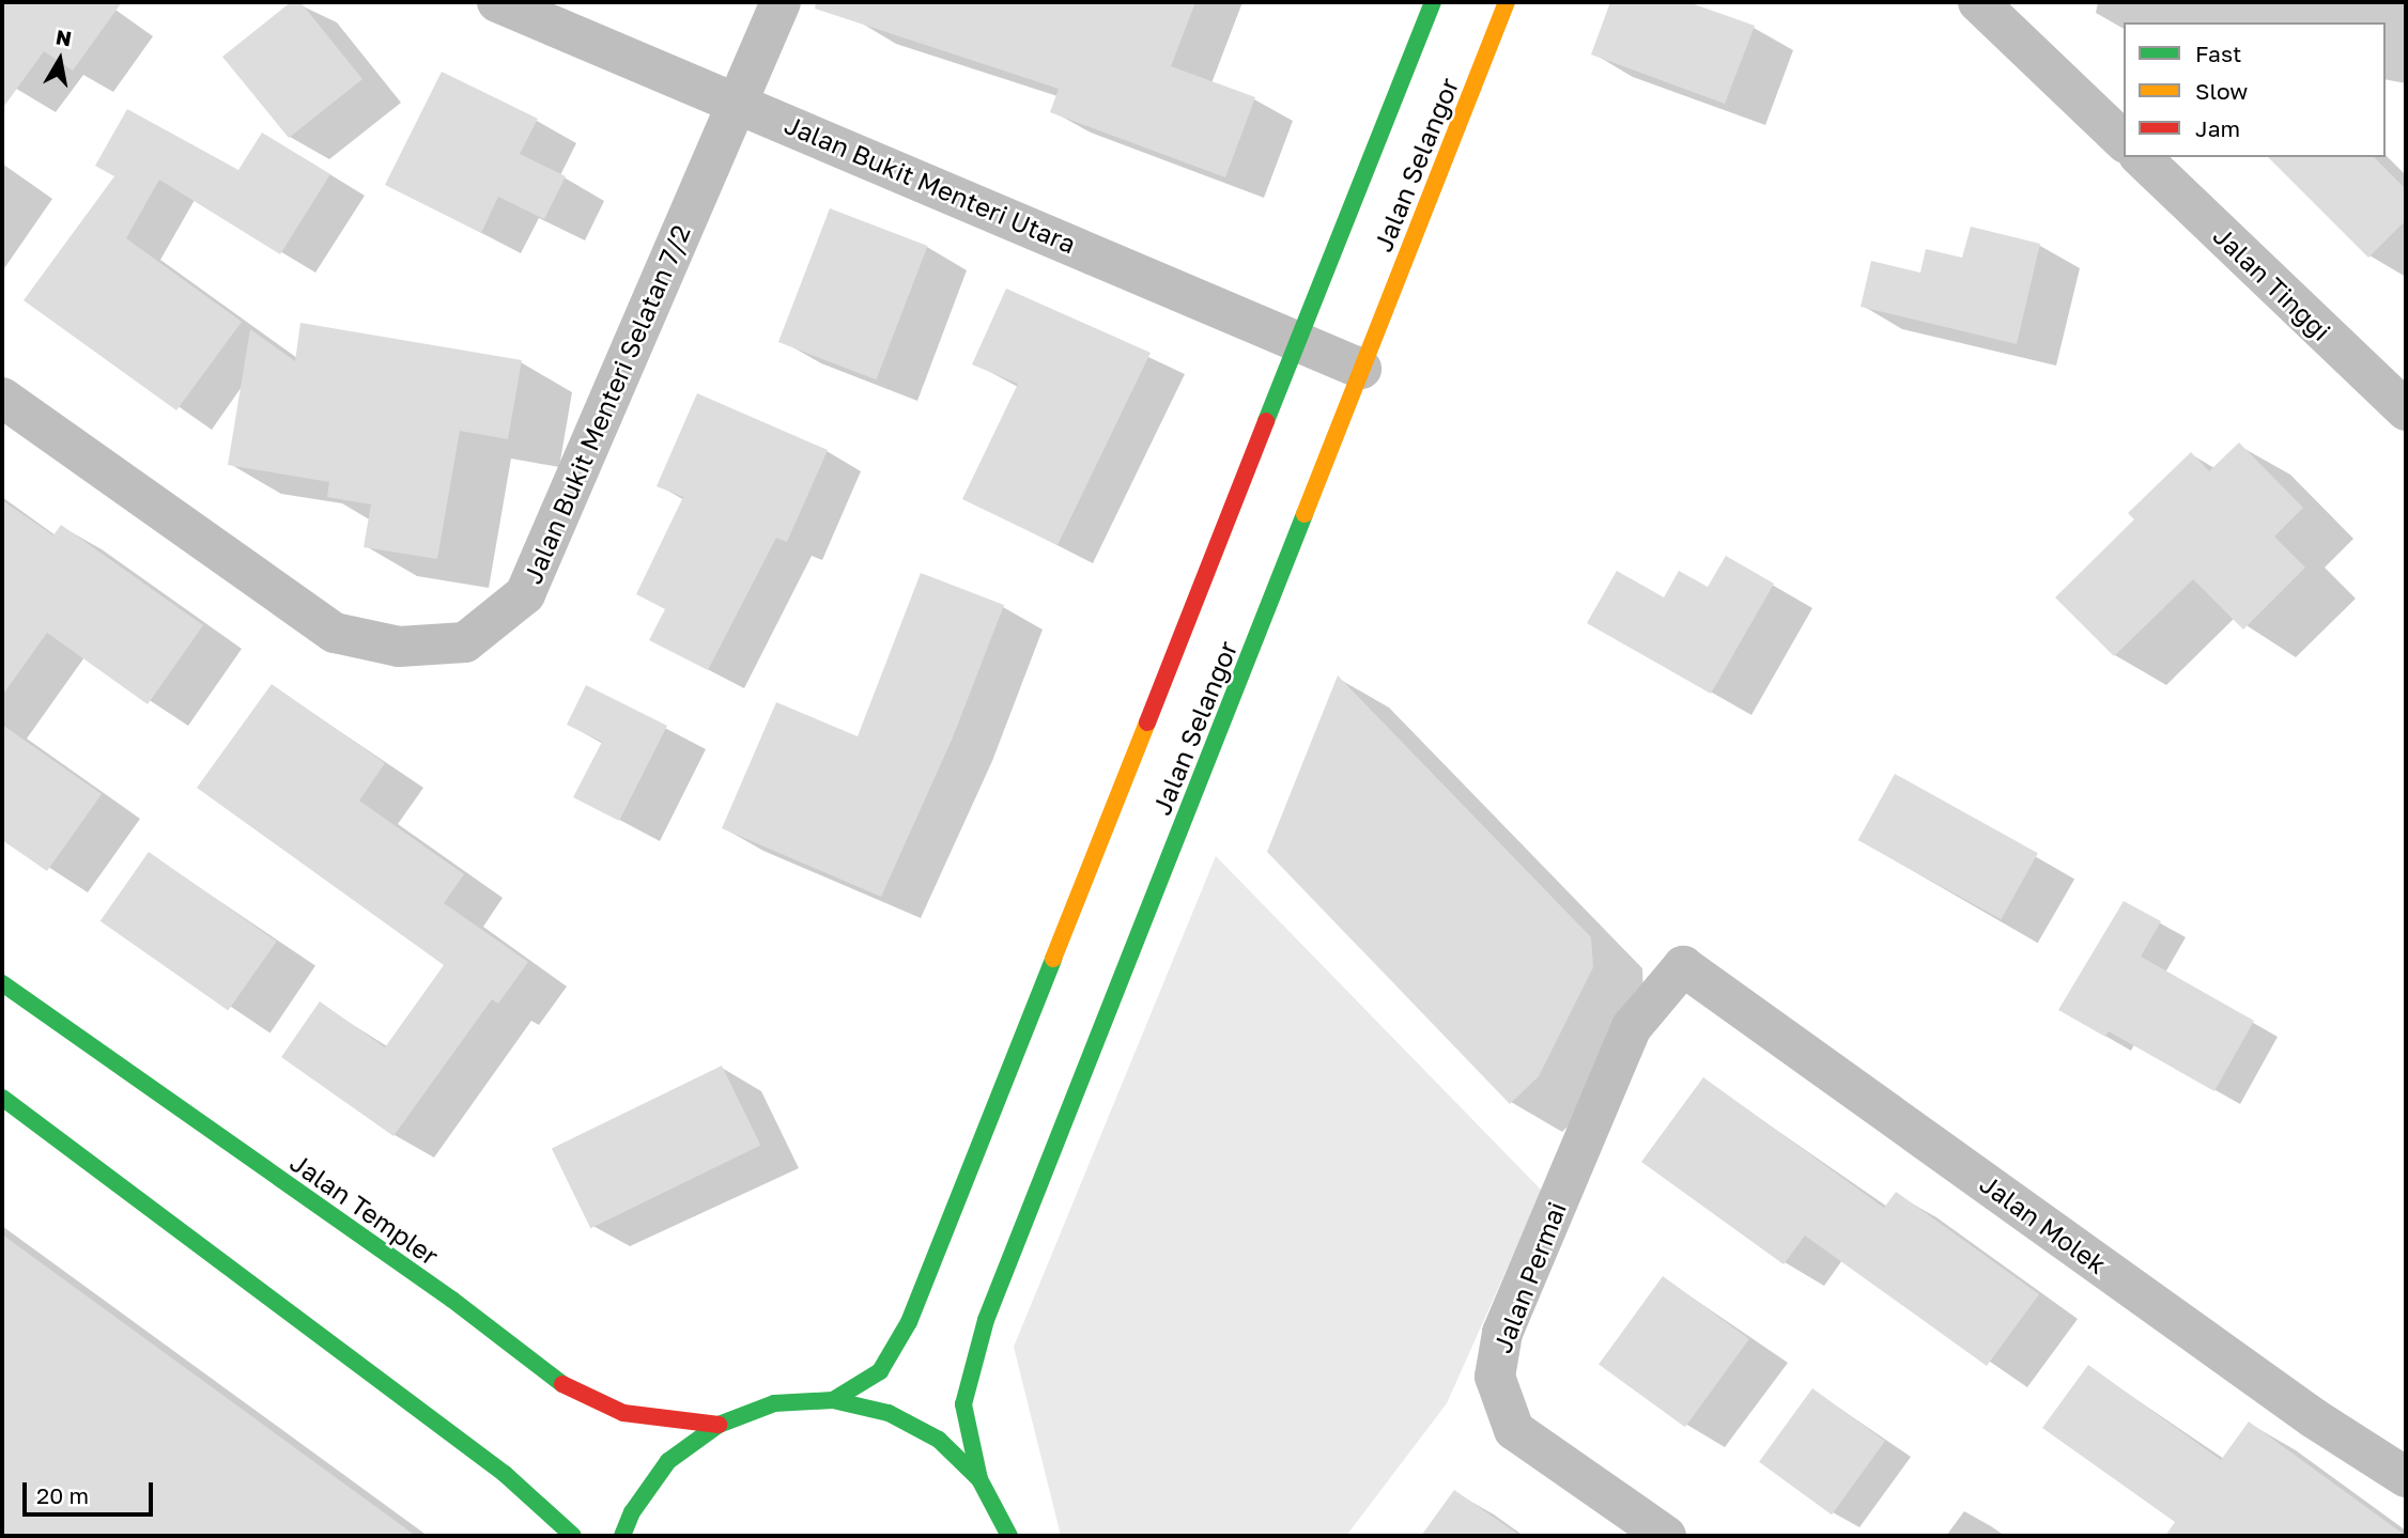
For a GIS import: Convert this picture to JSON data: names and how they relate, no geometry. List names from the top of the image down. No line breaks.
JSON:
{"streets":{"main road":["Jalan Selangor","Jalan Templer"],"street":["Jalan Bukit Menteri Utara","Jalan Tinggi","Jalan Bukit Menteri Selatan 7/2","Jalan Molek","Jalan Permai"]},"crossings":[["Jalan Selangor","Jalan Bukit Menteri Utara"],["Jalan Bukit Menteri Utara","Jalan Bukit Menteri Selatan 7/2"],["Jalan Molek","Jalan Permai"]],"legend":["Fast","Slow","Jam"],"scale_bar":"20 m","north":"top"}
